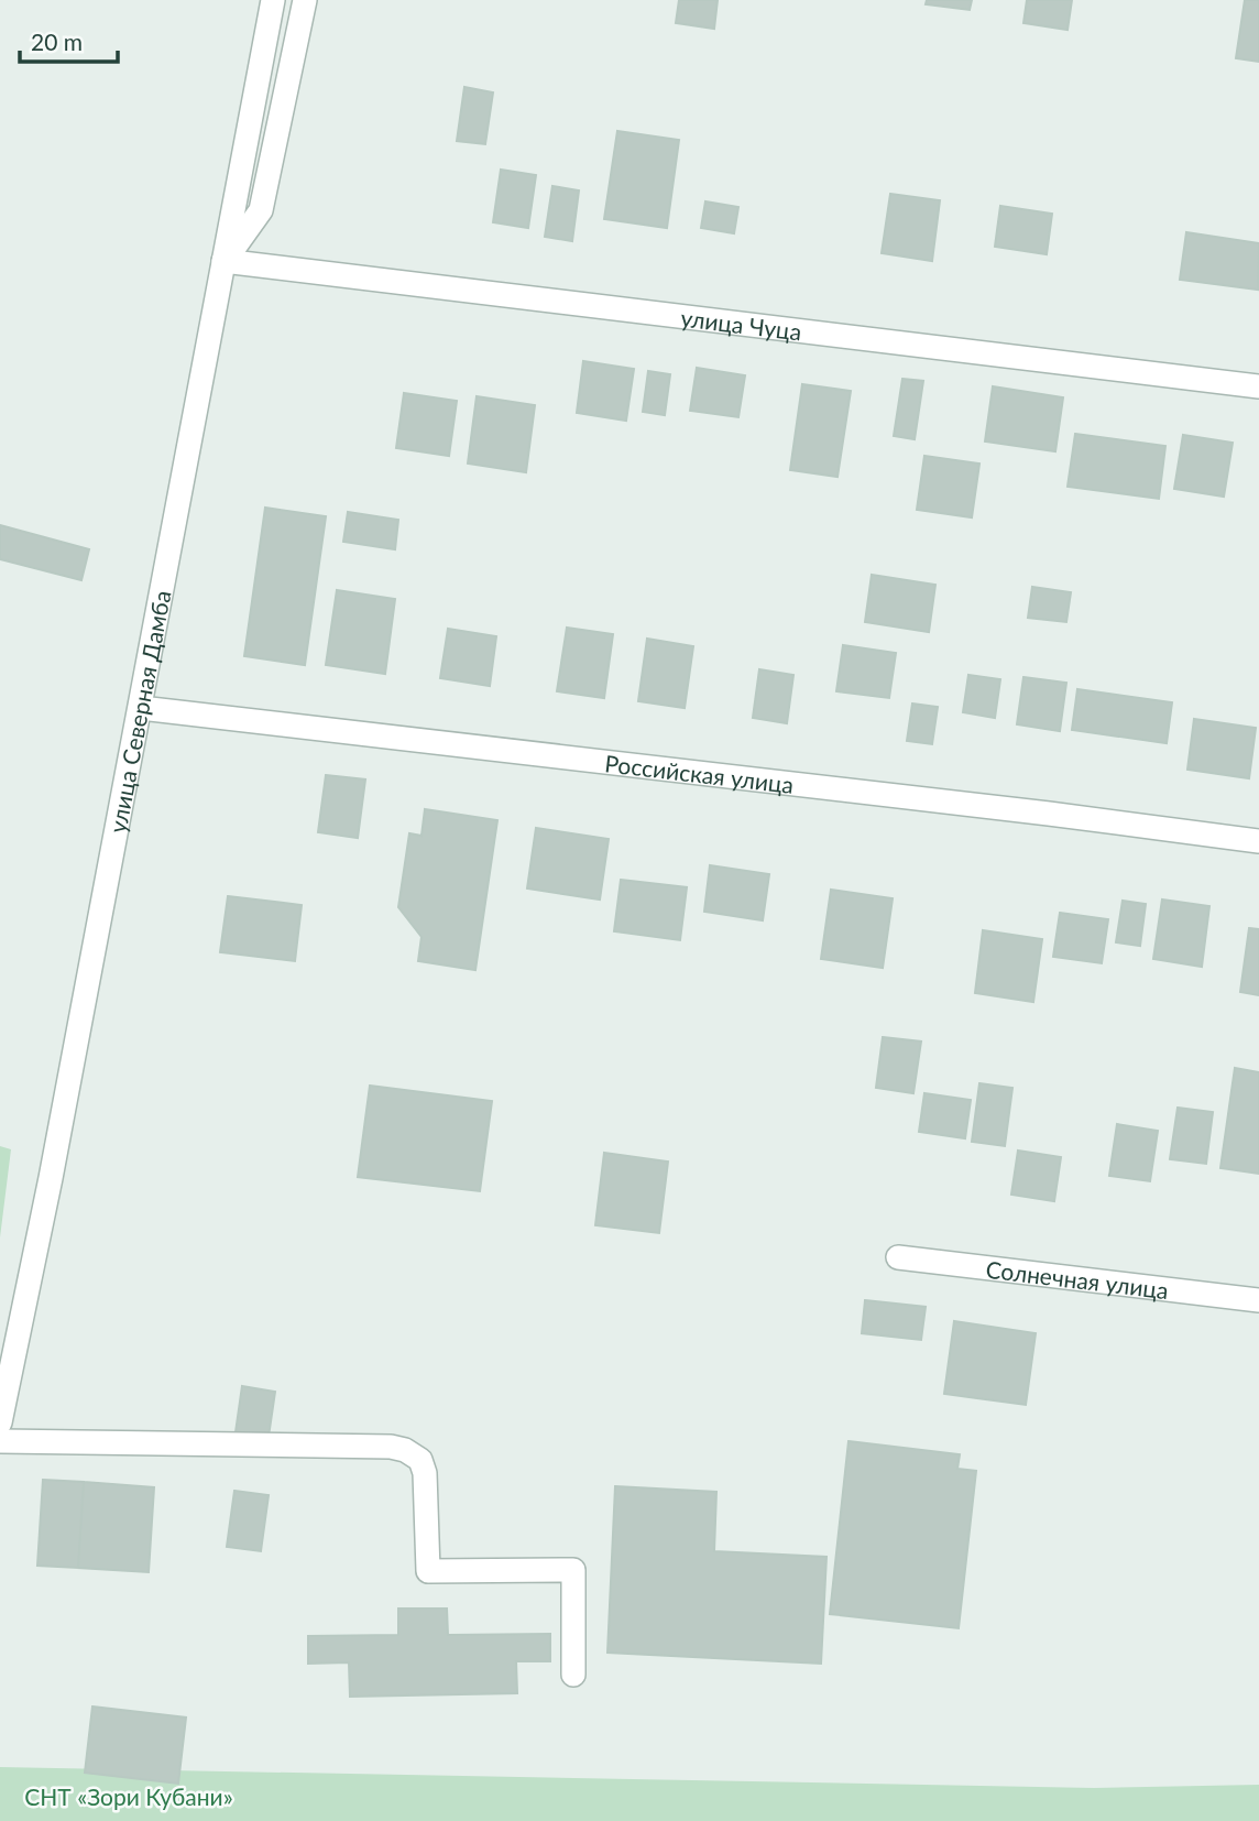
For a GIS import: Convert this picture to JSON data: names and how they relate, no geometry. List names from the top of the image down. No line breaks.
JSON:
{"streets":{"street":["улица Чуца","улица Северная Дамба","Российская улица","Солнечная улица"]},"crossings":[["улица Чуца","улица Северная Дамба"],["улица Северная Дамба","Российская улица"]],"parks":["СНТ «Зори Кубани»"],"scale_bar":"20 m"}
